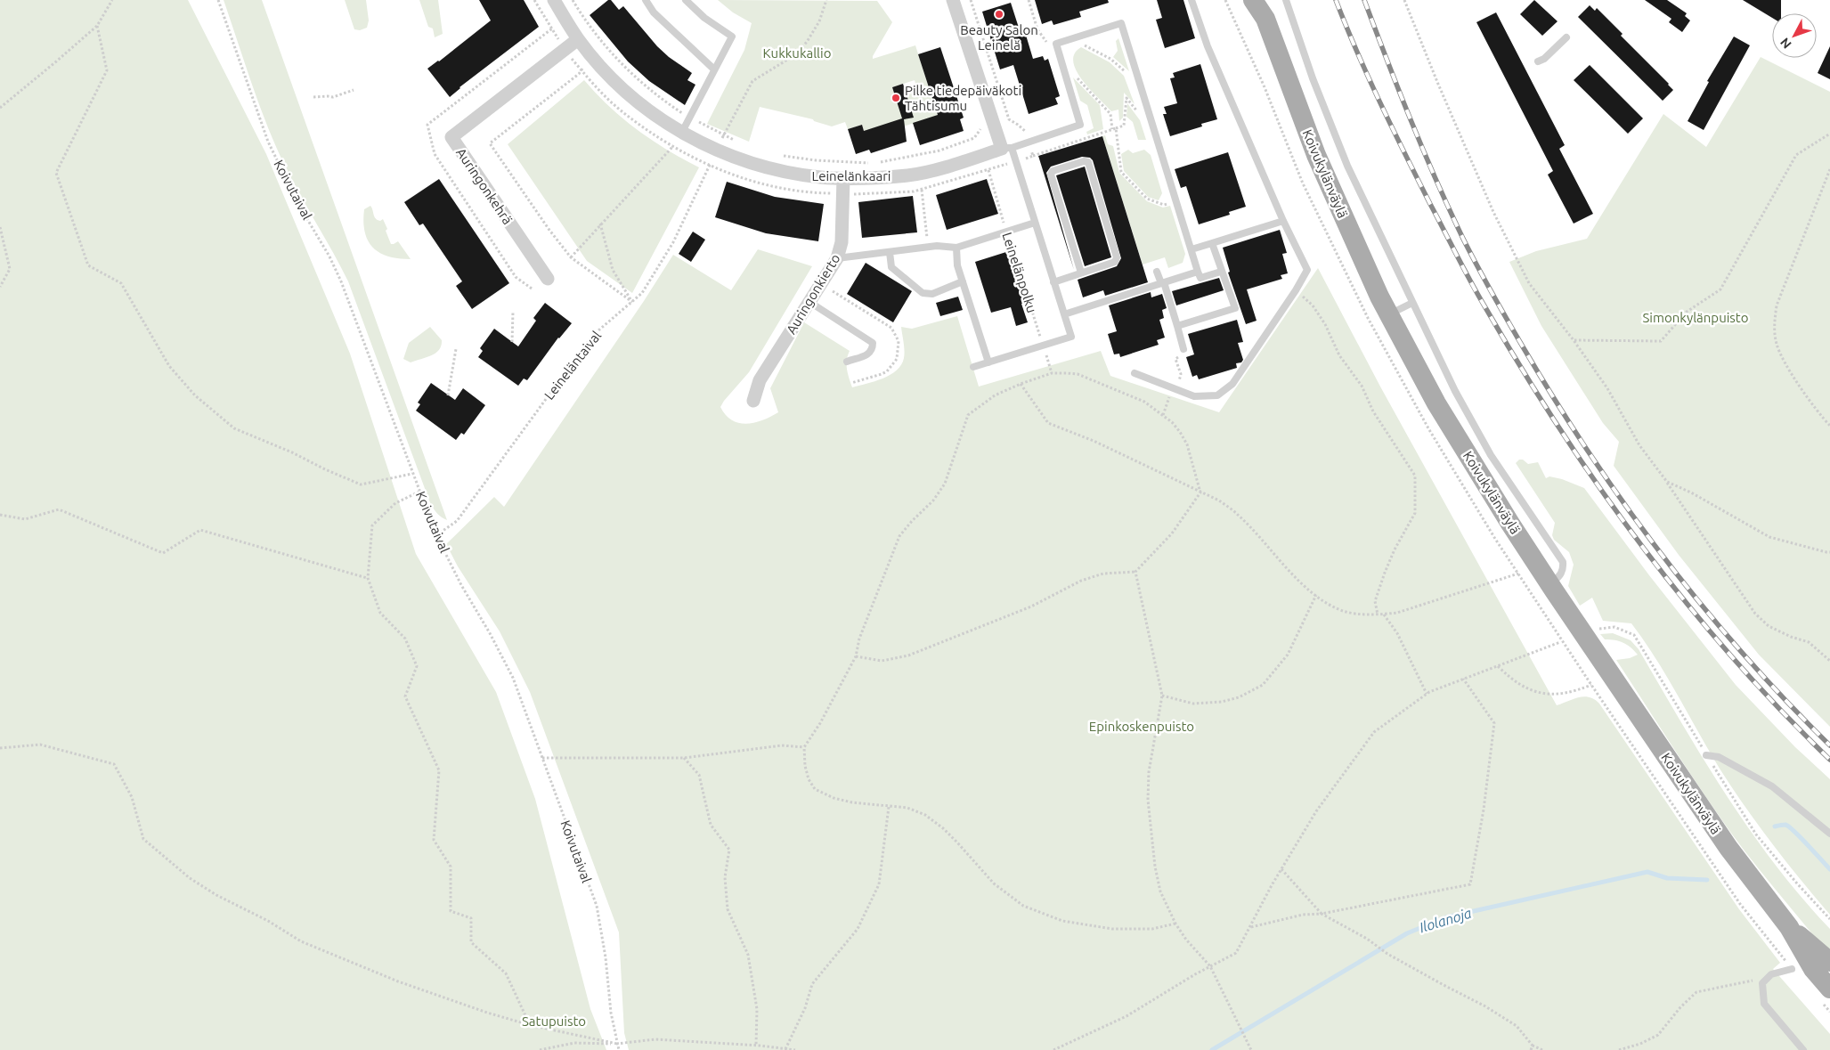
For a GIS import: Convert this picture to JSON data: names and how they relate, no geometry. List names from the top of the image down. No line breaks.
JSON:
{"streets":{"main road":["Koivukylänväylä"],"street":["Leinelänkaari","Auringonkehrä","Auringonkierto"],"path":["Koivutaival","Leinelänpolku","Leineläntaival"]},"crossings":[["Leinelänkaari","Auringonkehrä"],["Leinelänkaari","Auringonkierto"],["Koivutaival","Leineläntaival"]],"water":["Ilolanoja"],"parks":["Kukkukallio","Simonkylänpuisto","Epinkoskenpuisto","Satupuisto"],"places":["Beauty Salon Leinelä","Pilke tiedepäiväkoti Tähtisumu"],"north":"bottom left"}
